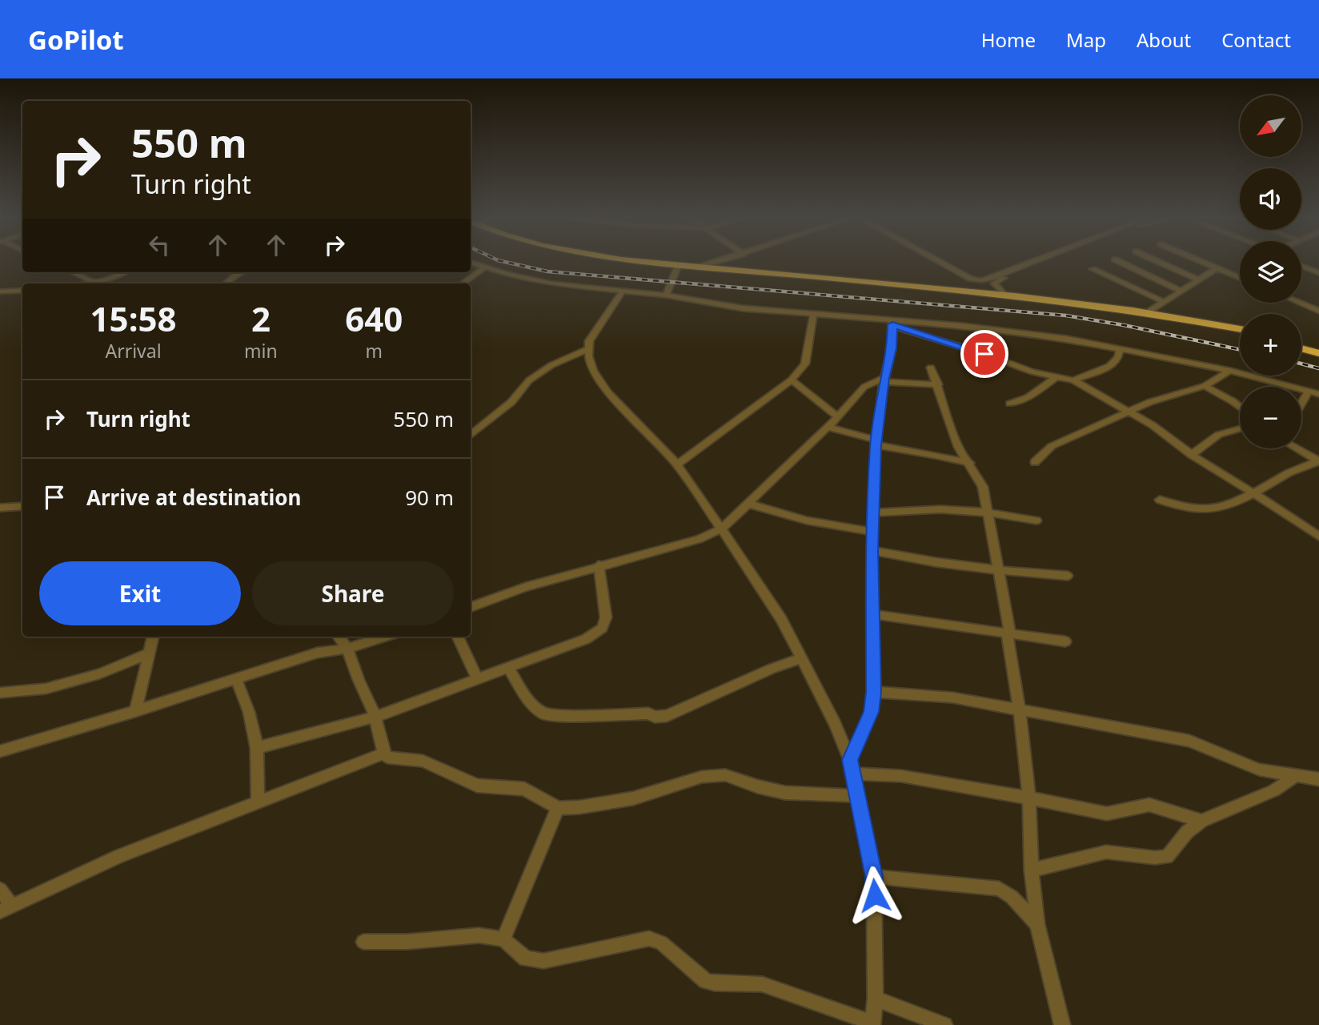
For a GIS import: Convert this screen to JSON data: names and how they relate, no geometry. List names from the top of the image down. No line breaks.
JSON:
{"north":"bottom left","page":{"header":"GoPilot","nav":["Home","Map","About","Contact"],"map_buttons":["+","−"],"turn":["550 m","Turn right"],"eta":["15:58","Arrival","2","min","640","m"],"list":[{"name":"Turn right","value":"550 m"},{"name":"Arrive at destination","value":"90 m"}],"buttons":["Exit","Share"]}}
